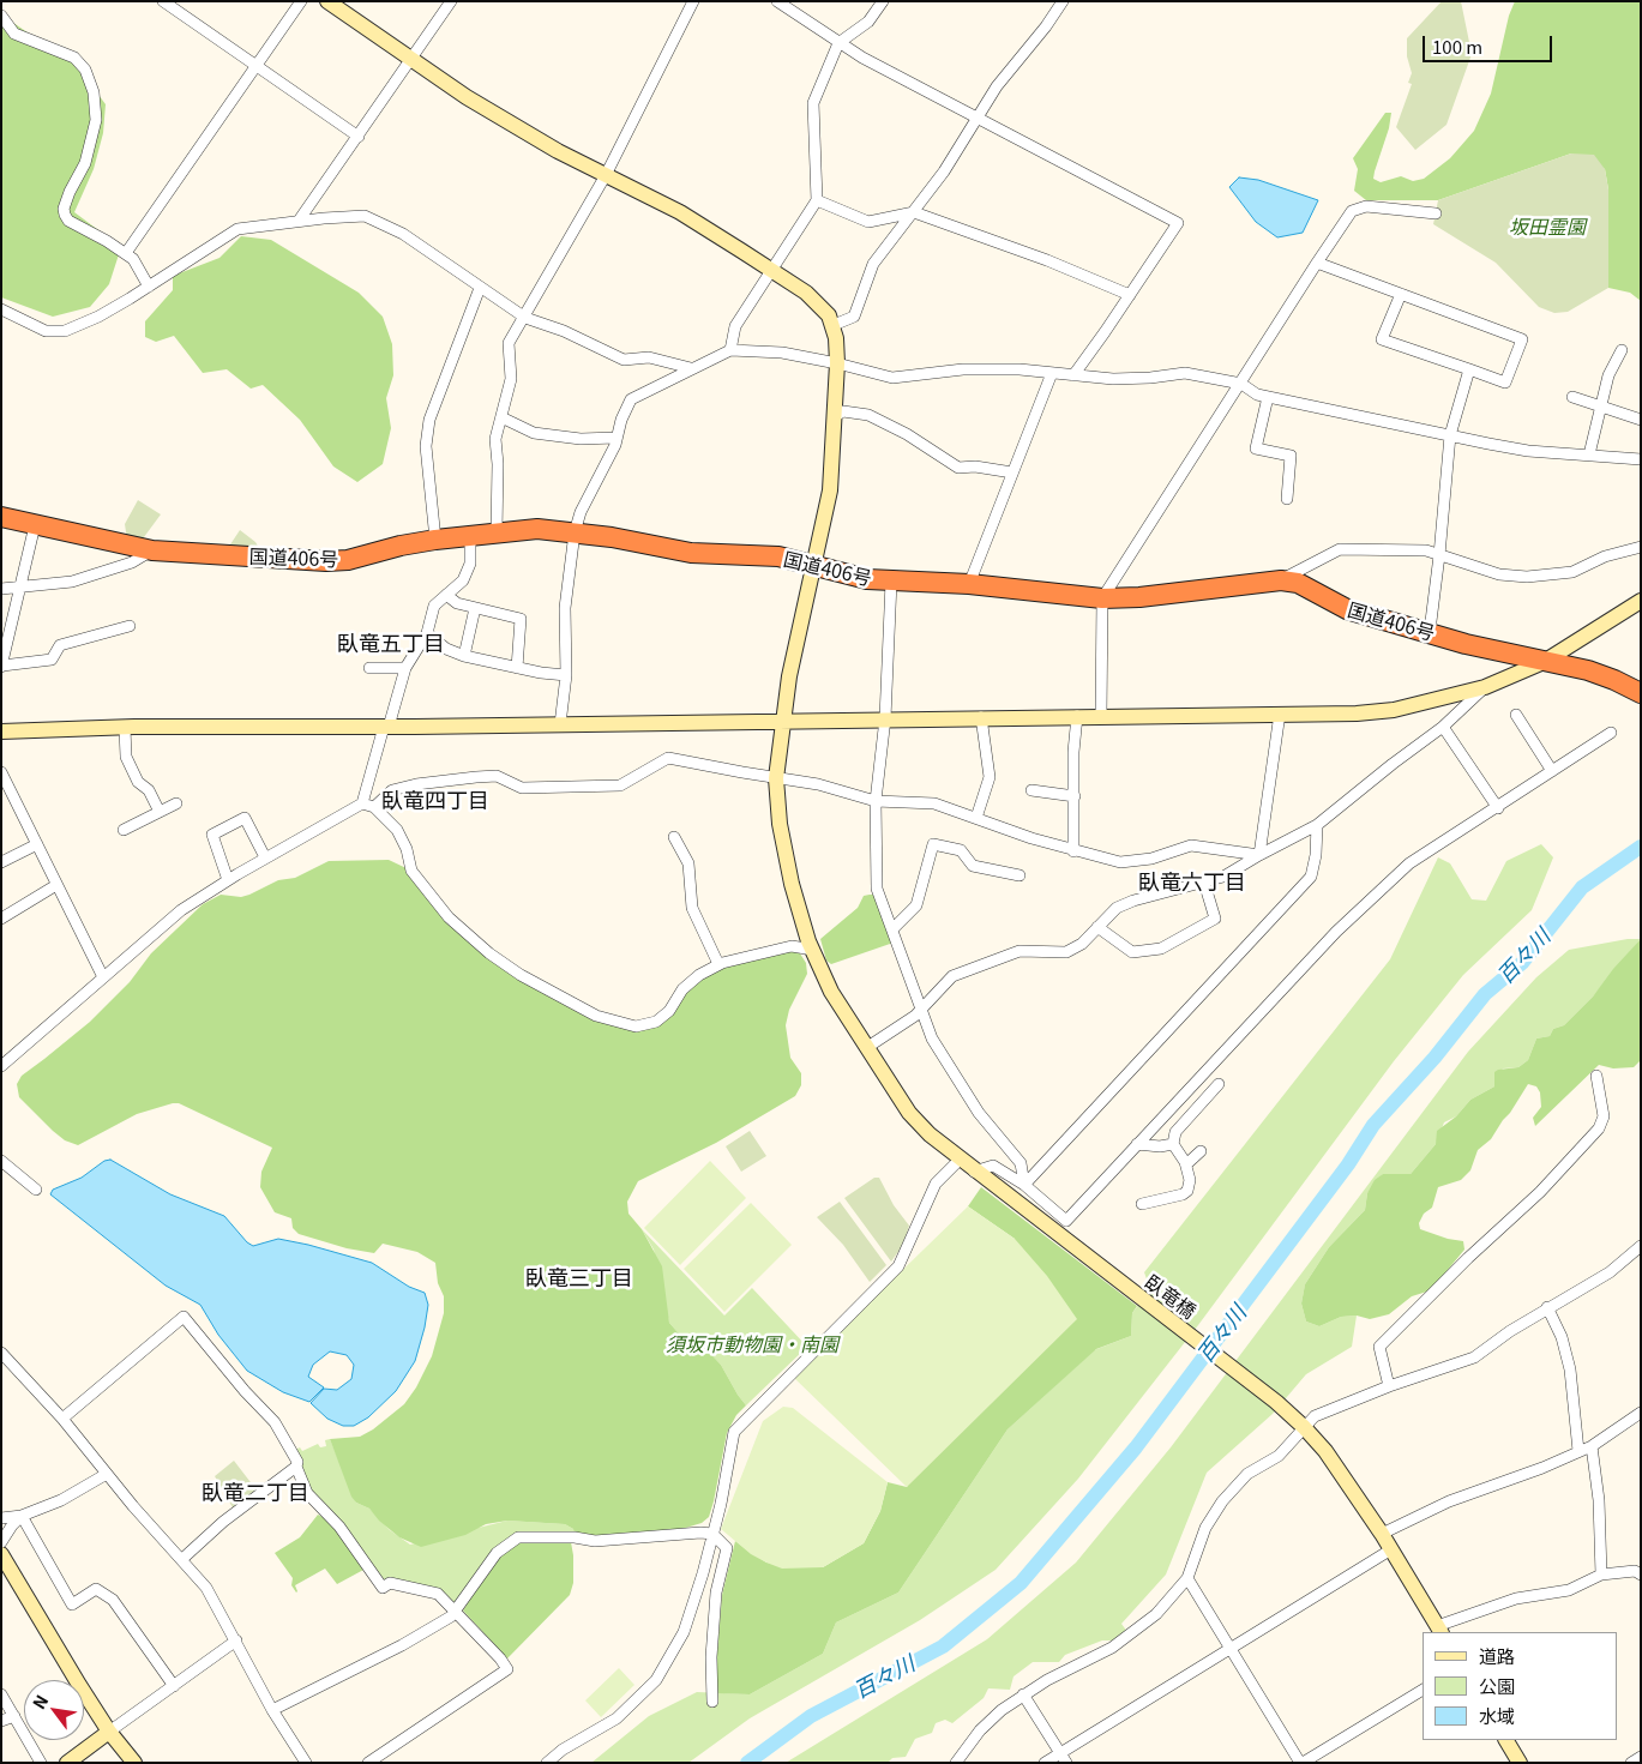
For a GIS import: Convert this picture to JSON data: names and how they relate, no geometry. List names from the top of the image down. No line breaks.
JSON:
{"streets":{"highway":["国道406号"],"street":["臥竜橋"]},"crossings":[["国道406号","臥竜橋"]],"districts":["臥竜五丁目","臥竜四丁目","臥竜六丁目","臥竜三丁目","臥竜二丁目"],"water":["百々川"],"parks":["坂田霊園","須坂市動物園・南園"],"legend":["道路","公園","水域"],"scale_bar":"100 m","north":"top left"}
